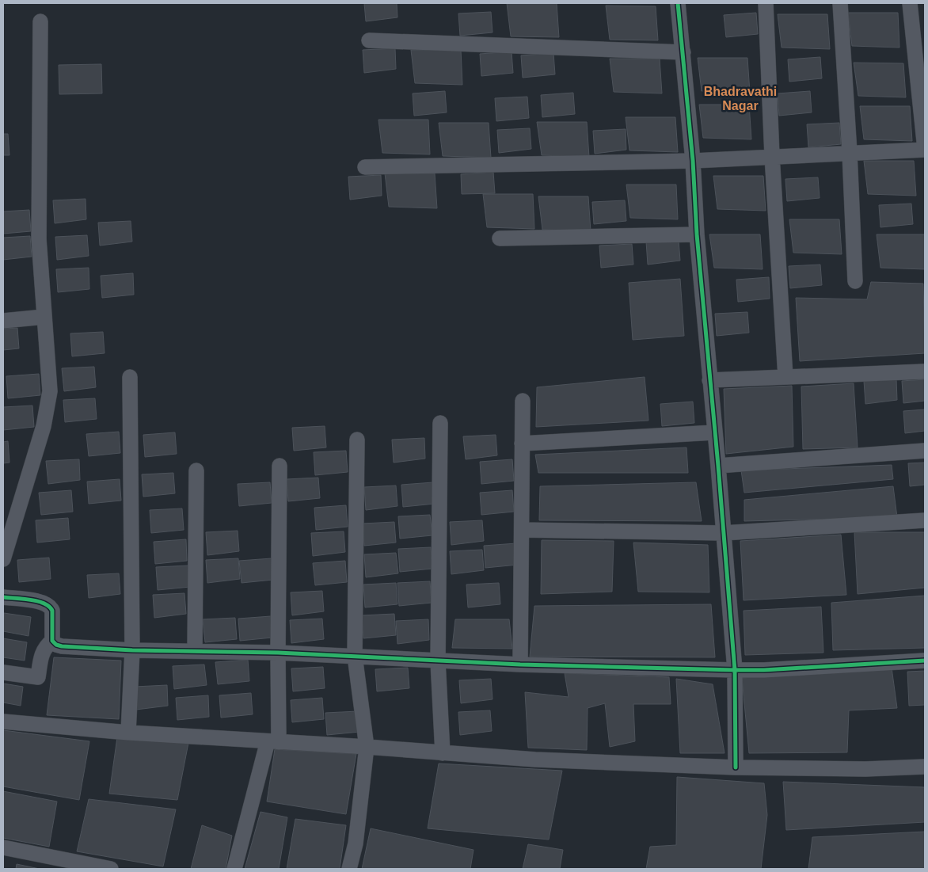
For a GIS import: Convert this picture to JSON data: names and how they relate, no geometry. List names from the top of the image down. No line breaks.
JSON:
{"districts":["Bhadravathi Nagar"]}
